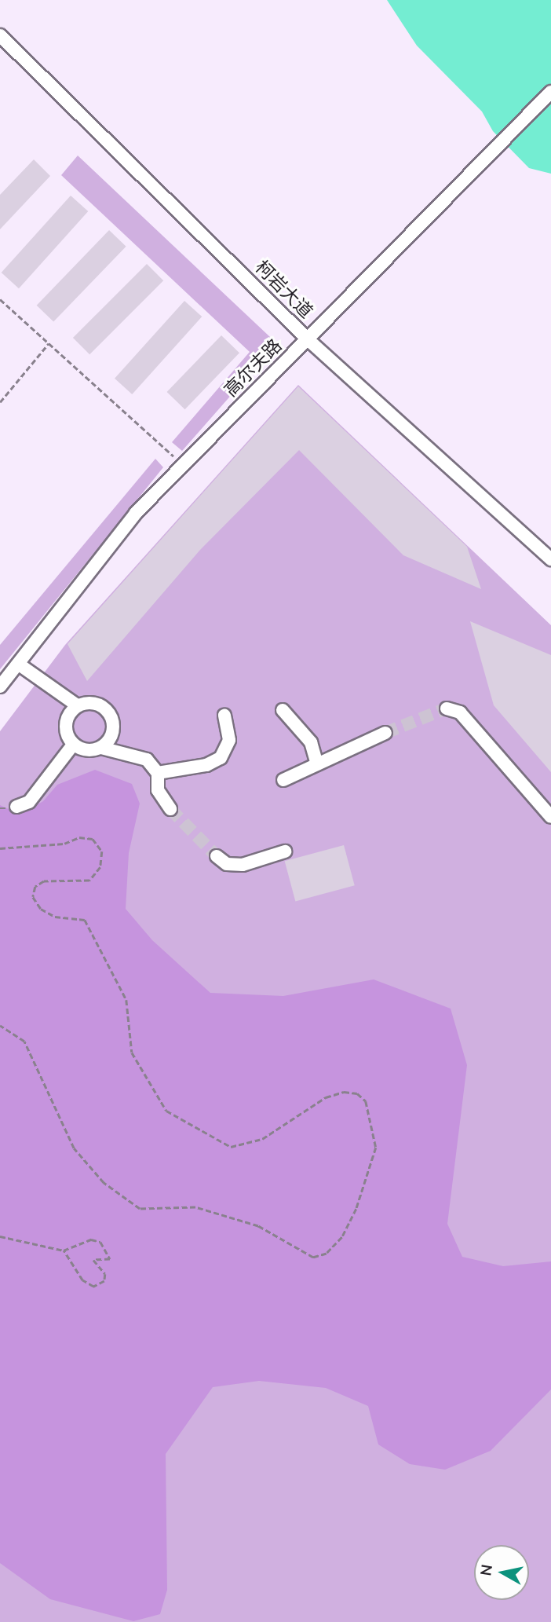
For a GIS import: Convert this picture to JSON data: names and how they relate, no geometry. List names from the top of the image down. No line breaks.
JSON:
{"streets":{"street":["柯岩大道","高尔夫路"]},"crossings":[["柯岩大道","高尔夫路"]],"north":"left"}
